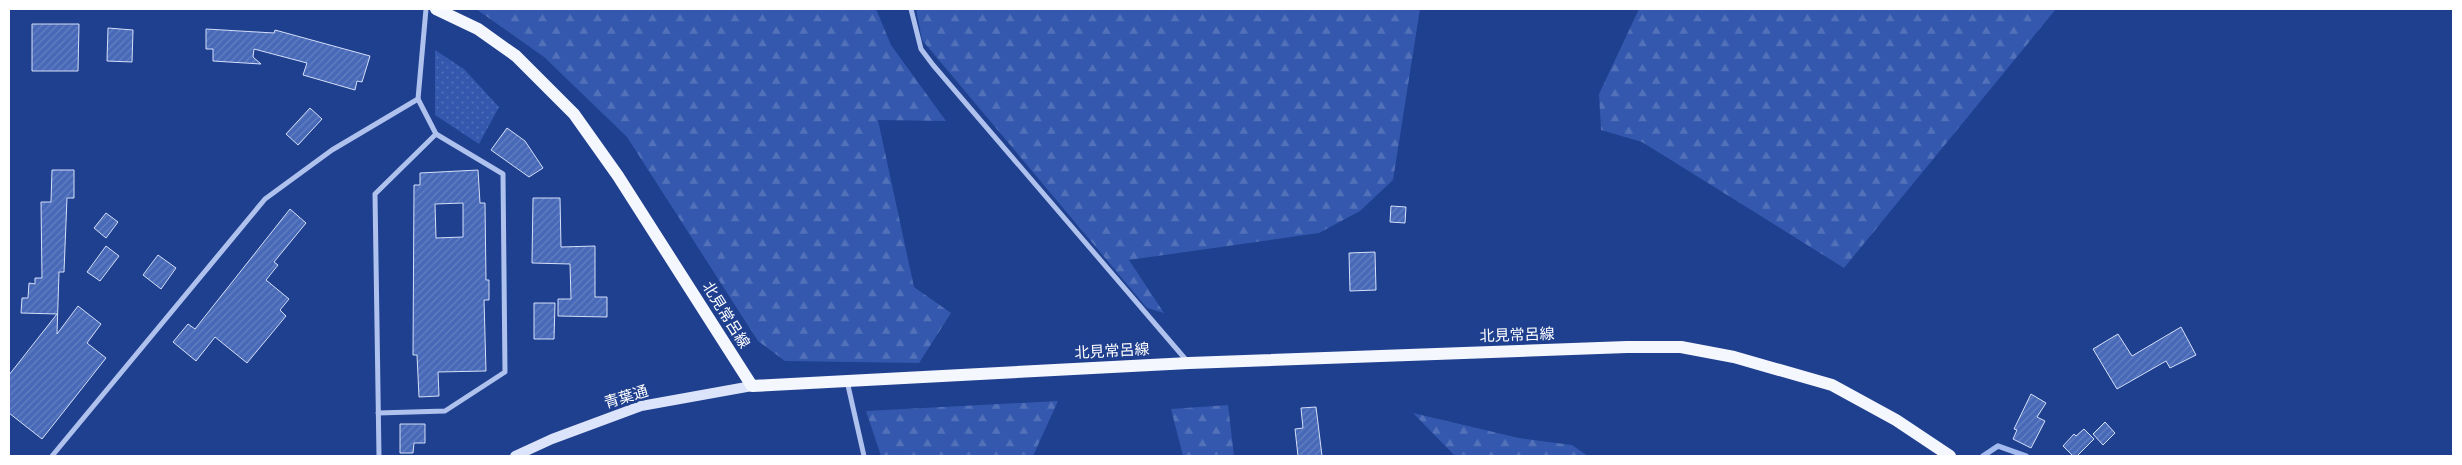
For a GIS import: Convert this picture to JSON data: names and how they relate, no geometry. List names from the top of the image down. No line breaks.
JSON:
{"streets":{"main road":["北見常呂線"],"street":["青葉通"]},"crossings":[["北見常呂線","青葉通"]]}
